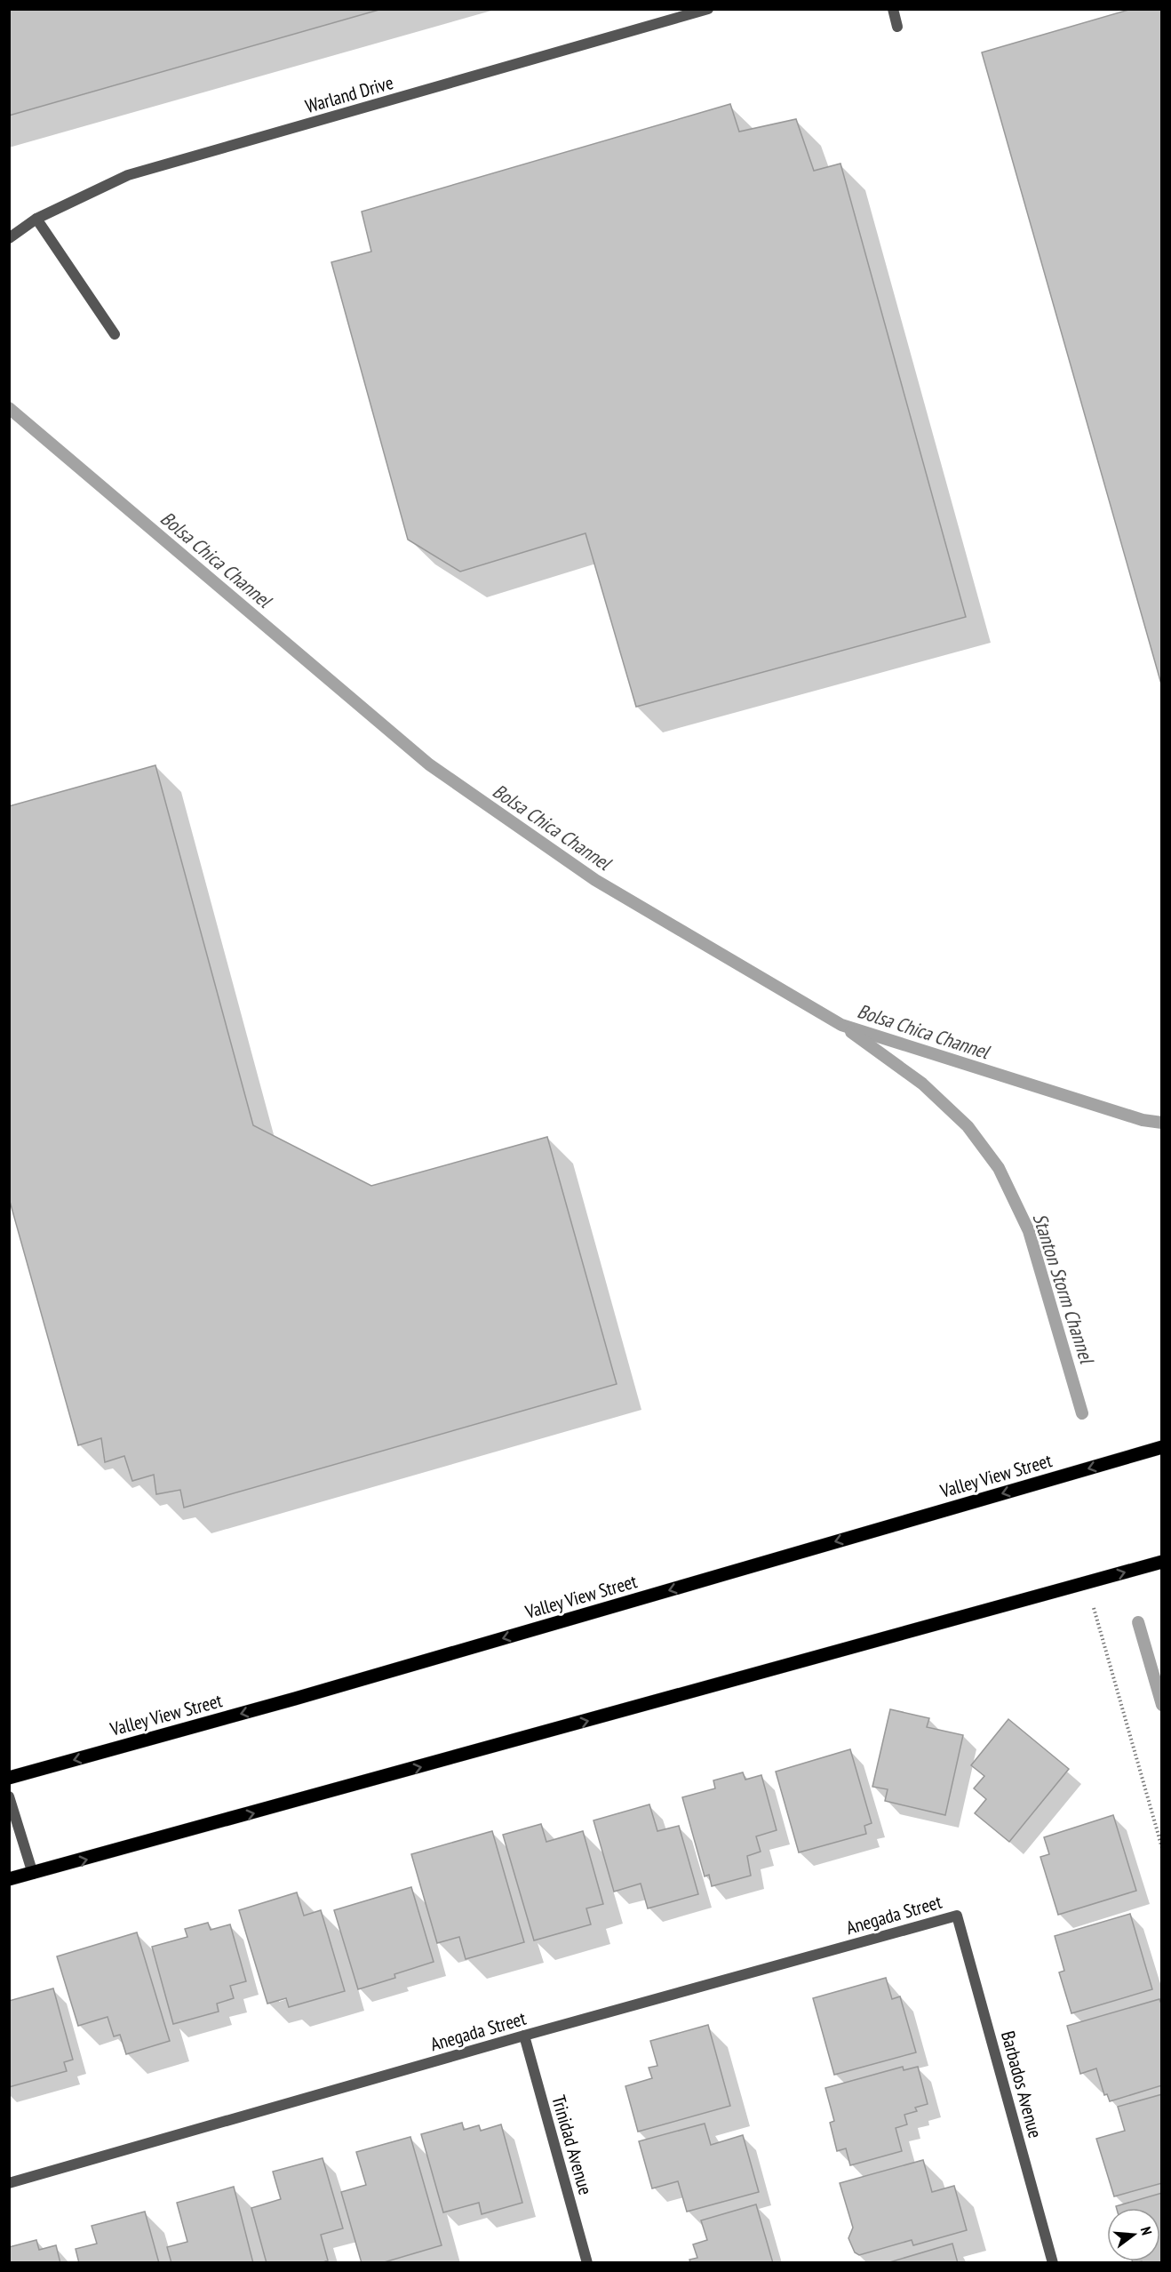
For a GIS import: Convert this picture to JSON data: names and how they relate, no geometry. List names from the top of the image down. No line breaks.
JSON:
{"streets":{"main road":["Valley View Street"],"street":["Warland Drive","Anegada Street","Barbados Avenue","Trinidad Avenue"]},"crossings":[["Anegada Street","Barbados Avenue"],["Anegada Street","Trinidad Avenue"]],"water":["Bolsa Chica Channel","Stanton Storm Channel"],"north":"right"}
